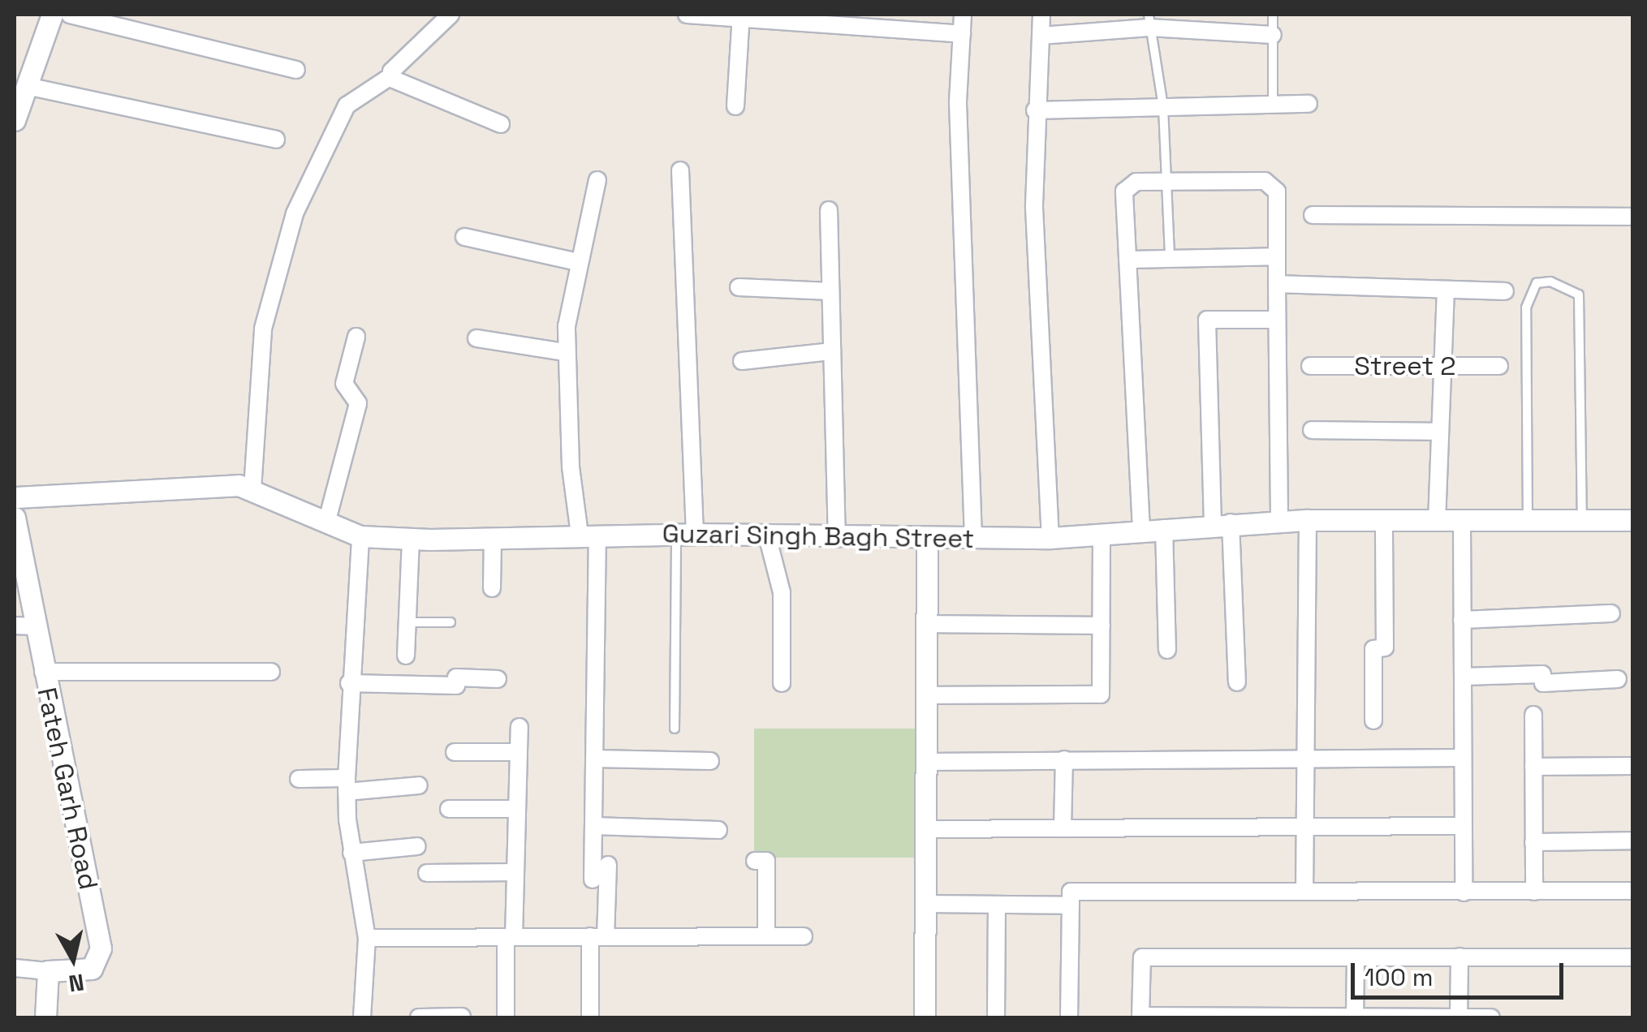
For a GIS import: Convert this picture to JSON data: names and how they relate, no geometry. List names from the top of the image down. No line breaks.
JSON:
{"streets":{"street":["Street 2","Guzari Singh Bagh Street","Fateh Garh Road"]},"scale_bar":"100 m","north":"bottom"}
